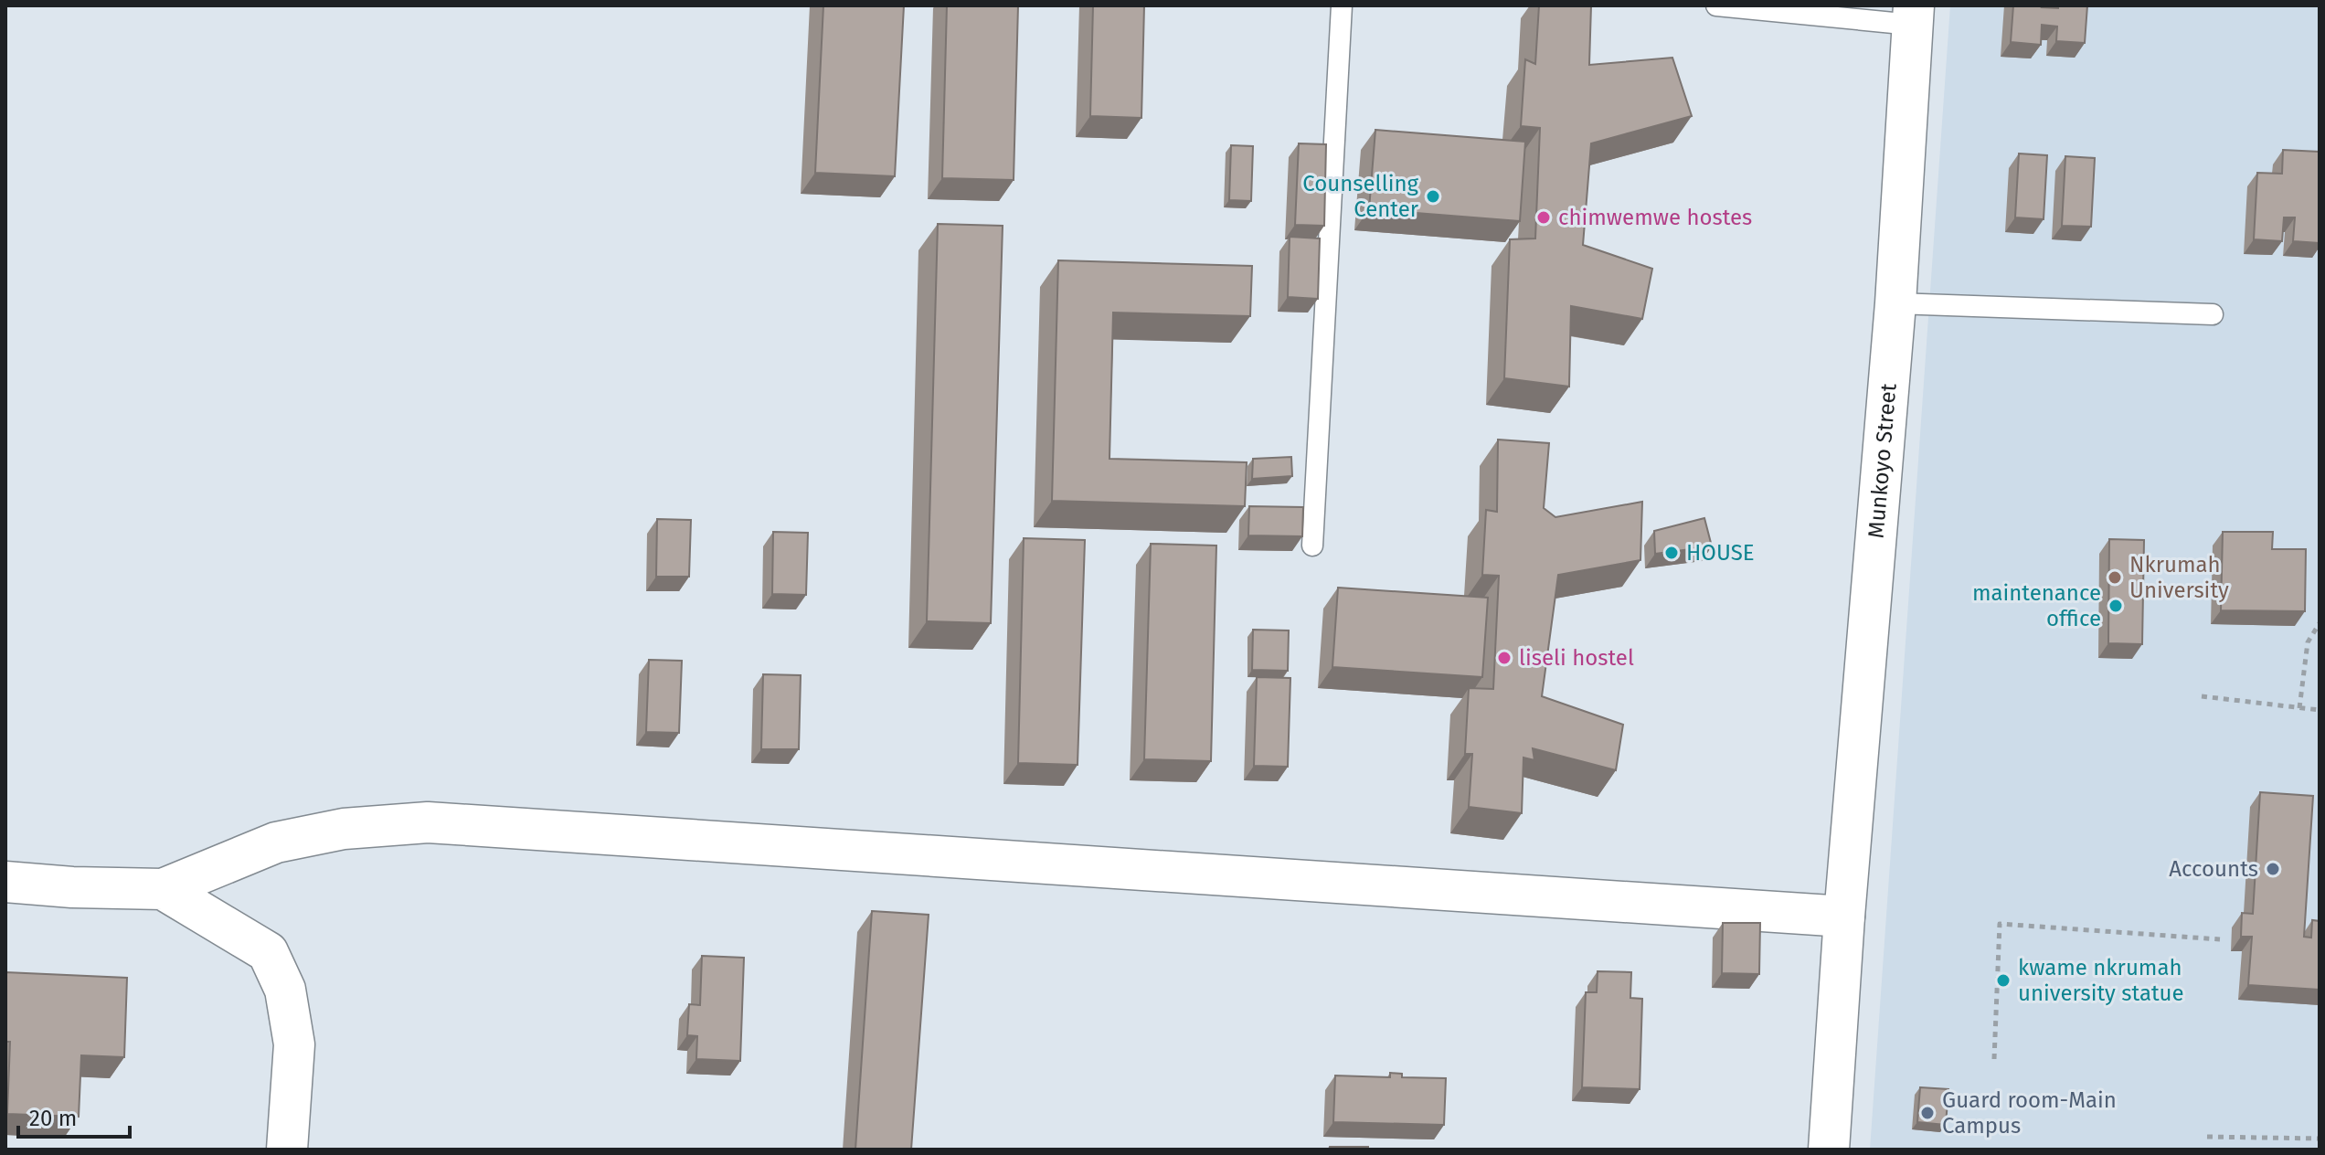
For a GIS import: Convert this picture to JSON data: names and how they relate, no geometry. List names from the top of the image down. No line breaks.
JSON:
{"streets":{"street":["Munkoyo Street"]},"places":["Counselling Center","chimwemwe hostes","HOUSE","Nkrumah University","maintenance office","liseli hostel","Accounts","kwame nkrumah university statue","Guard room-Main Campus"],"scale_bar":"20 m"}
